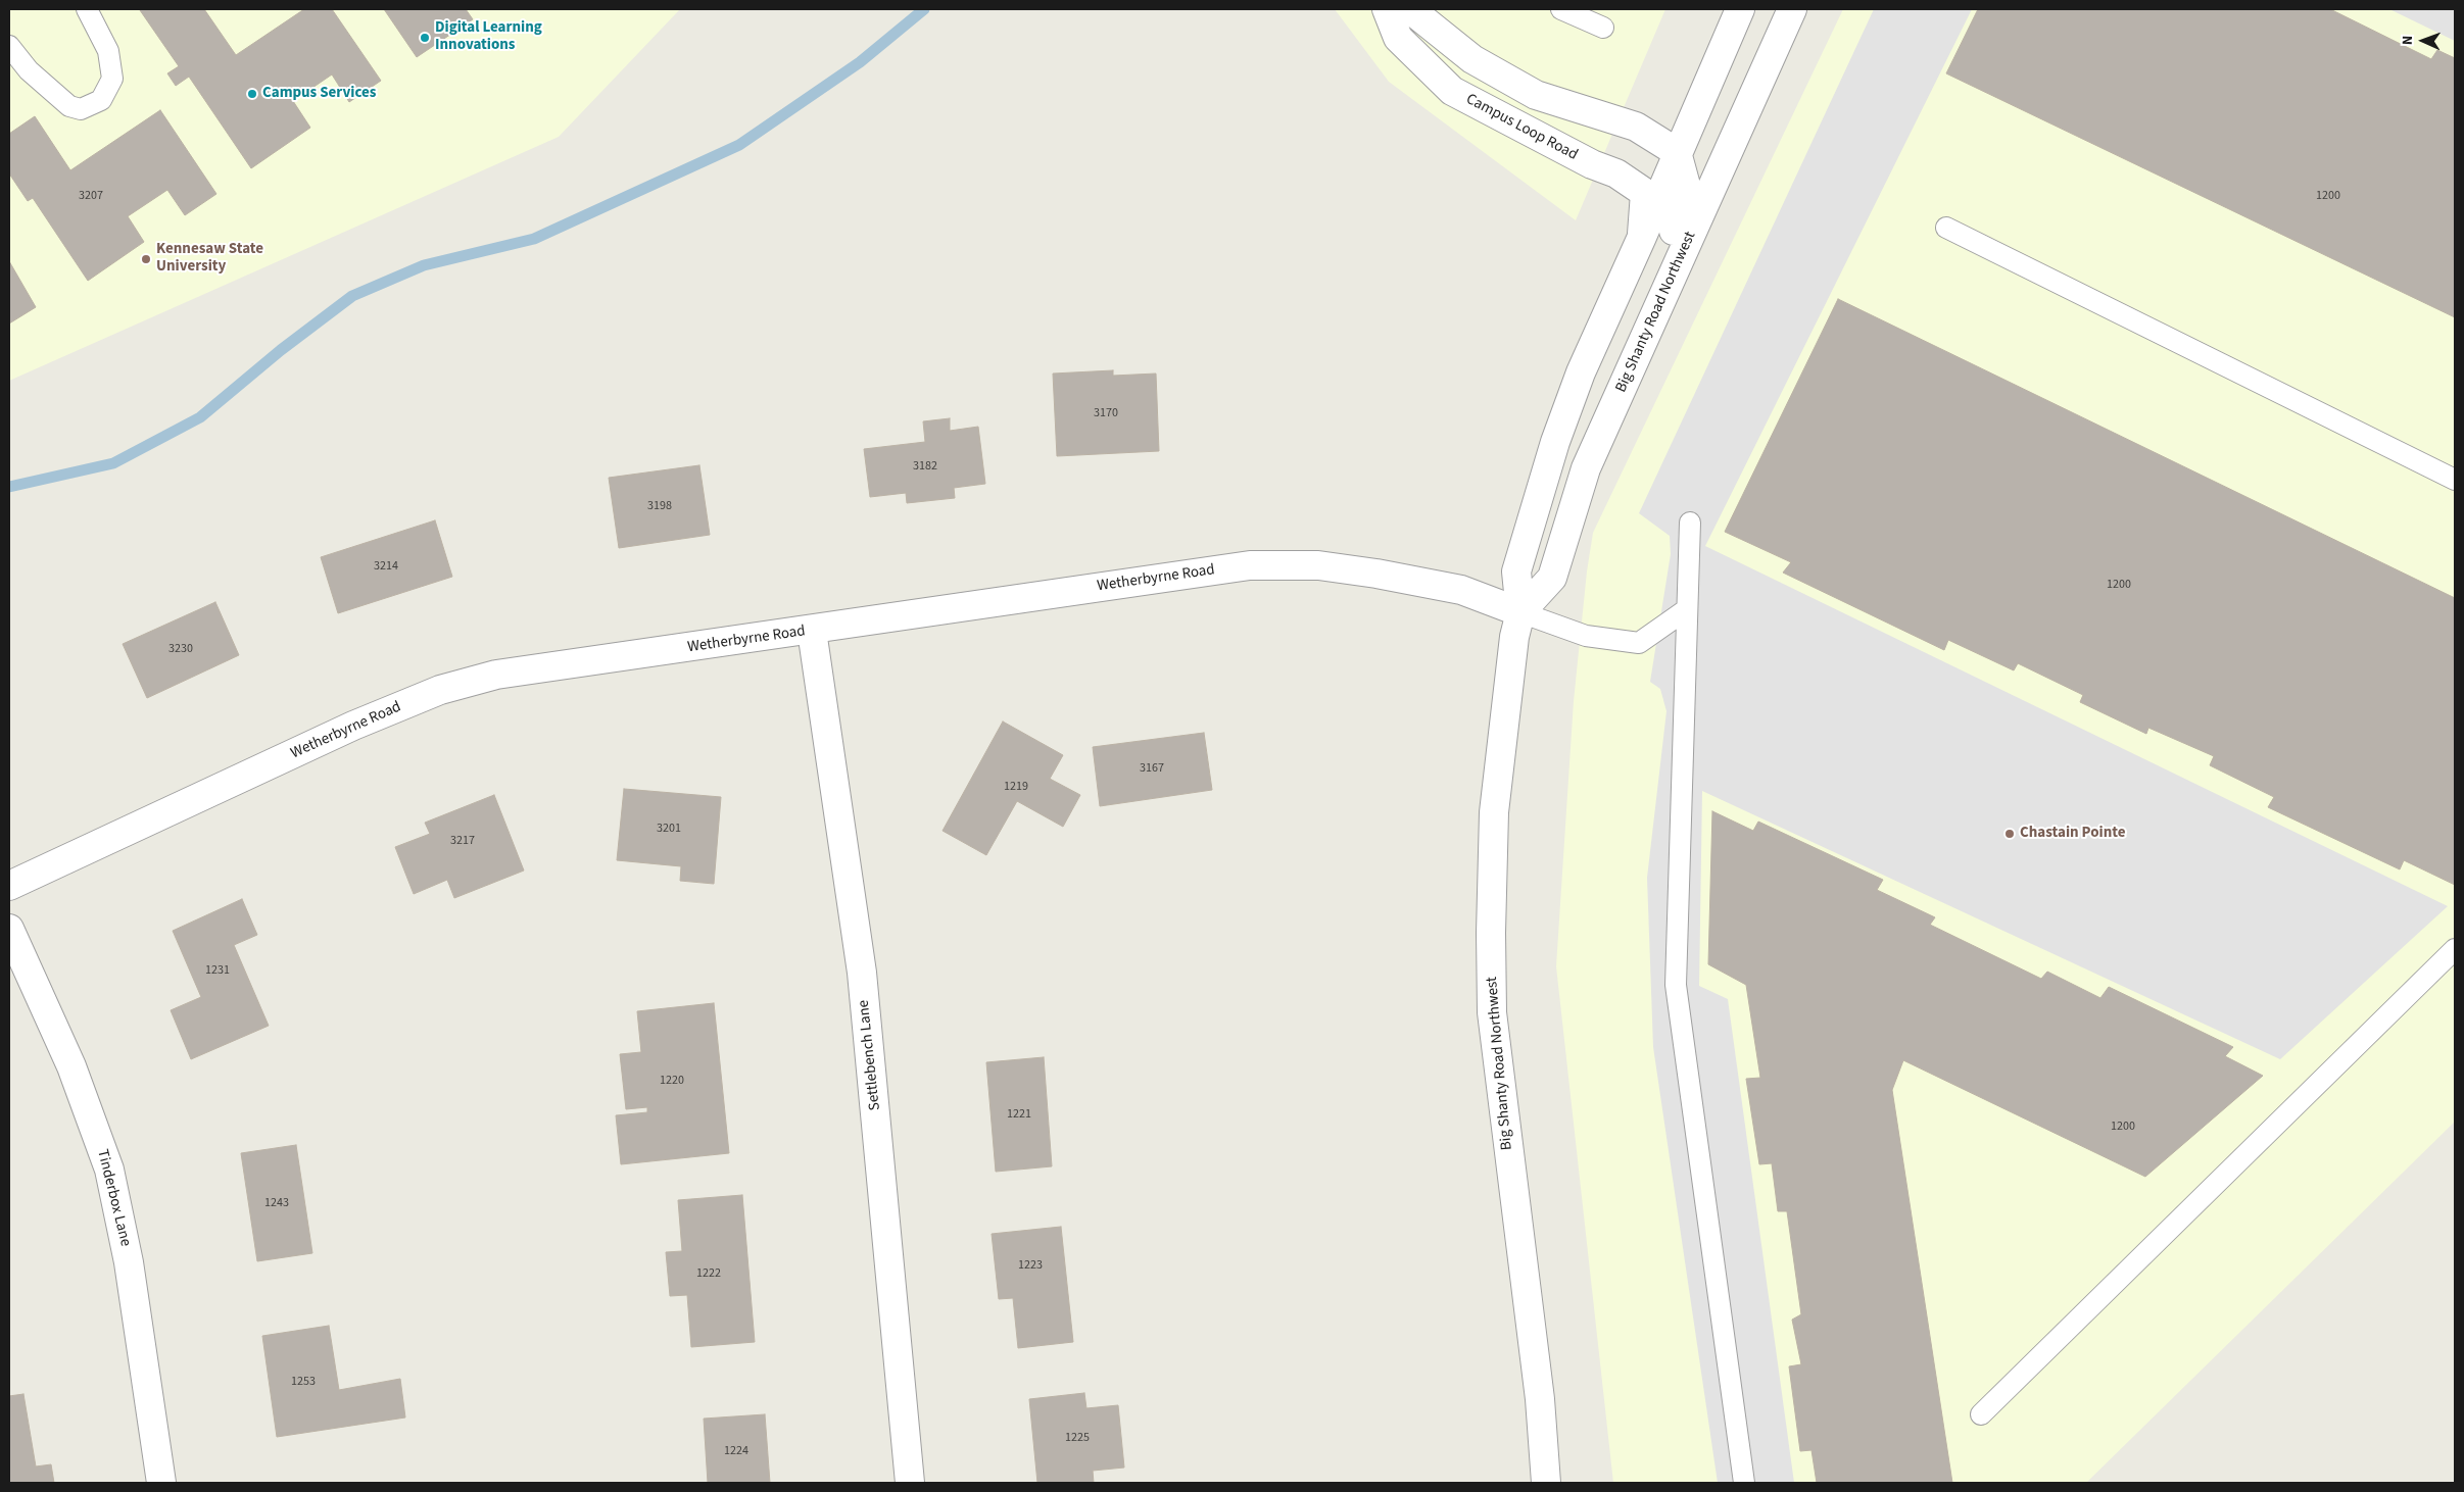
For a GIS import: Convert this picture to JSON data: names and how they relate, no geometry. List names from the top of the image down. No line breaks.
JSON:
{"streets":{"street":["Campus Loop Road","Big Shanty Road Northwest","Wetherbyrne Road","Settlebench Lane","Tinderbox Lane"]},"crossings":[["Campus Loop Road","Big Shanty Road Northwest"],["Big Shanty Road Northwest","Wetherbyrne Road"],["Wetherbyrne Road","Settlebench Lane"]],"places":["Digital Learning Innovations","Campus Services","Kennesaw State University","Chastain Pointe"],"house_numbers":["3207","1200","3170","3182","3198","3214","1200","3230","3167","1219","3201","3217","1231","1220","1221","1200","1243","1223","1222","1253","1225","1224"],"north":"left"}
